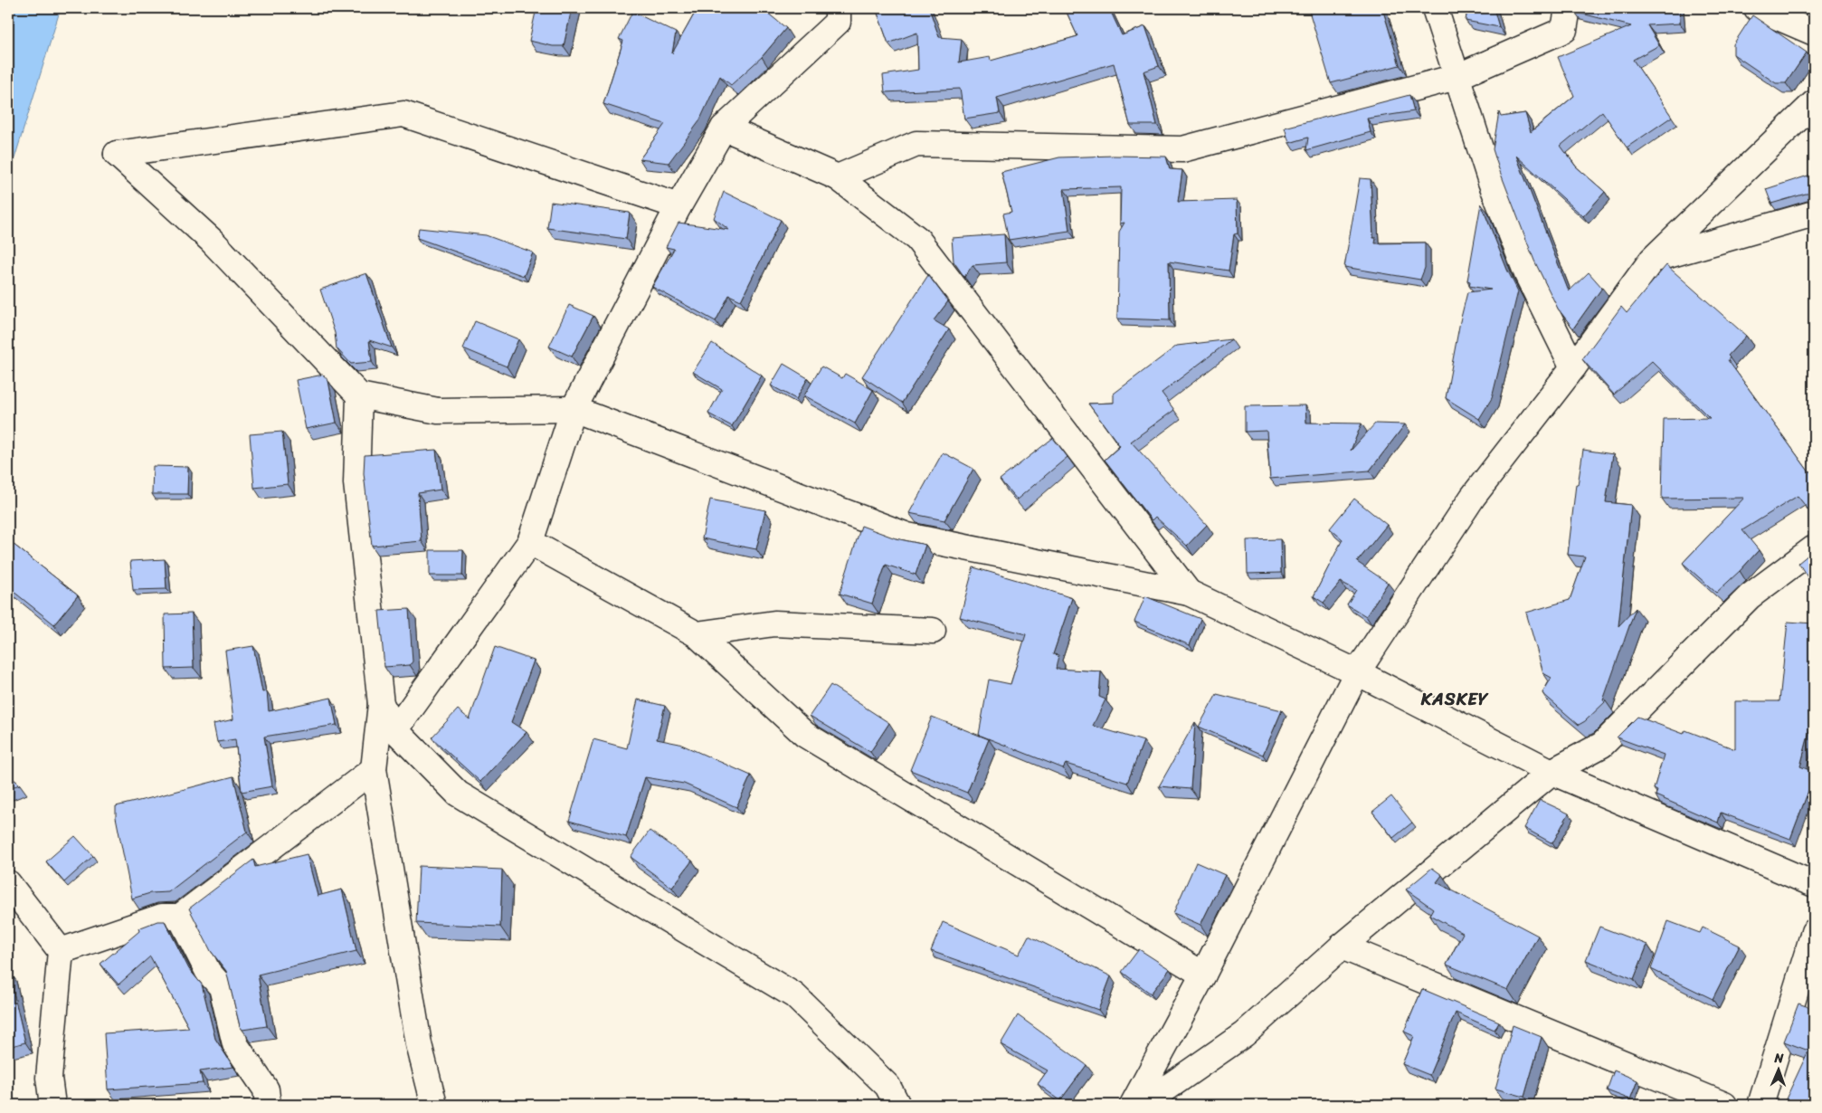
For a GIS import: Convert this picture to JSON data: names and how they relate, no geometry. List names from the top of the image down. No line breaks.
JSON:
{"districts":["KASKEY"],"north":"top"}
